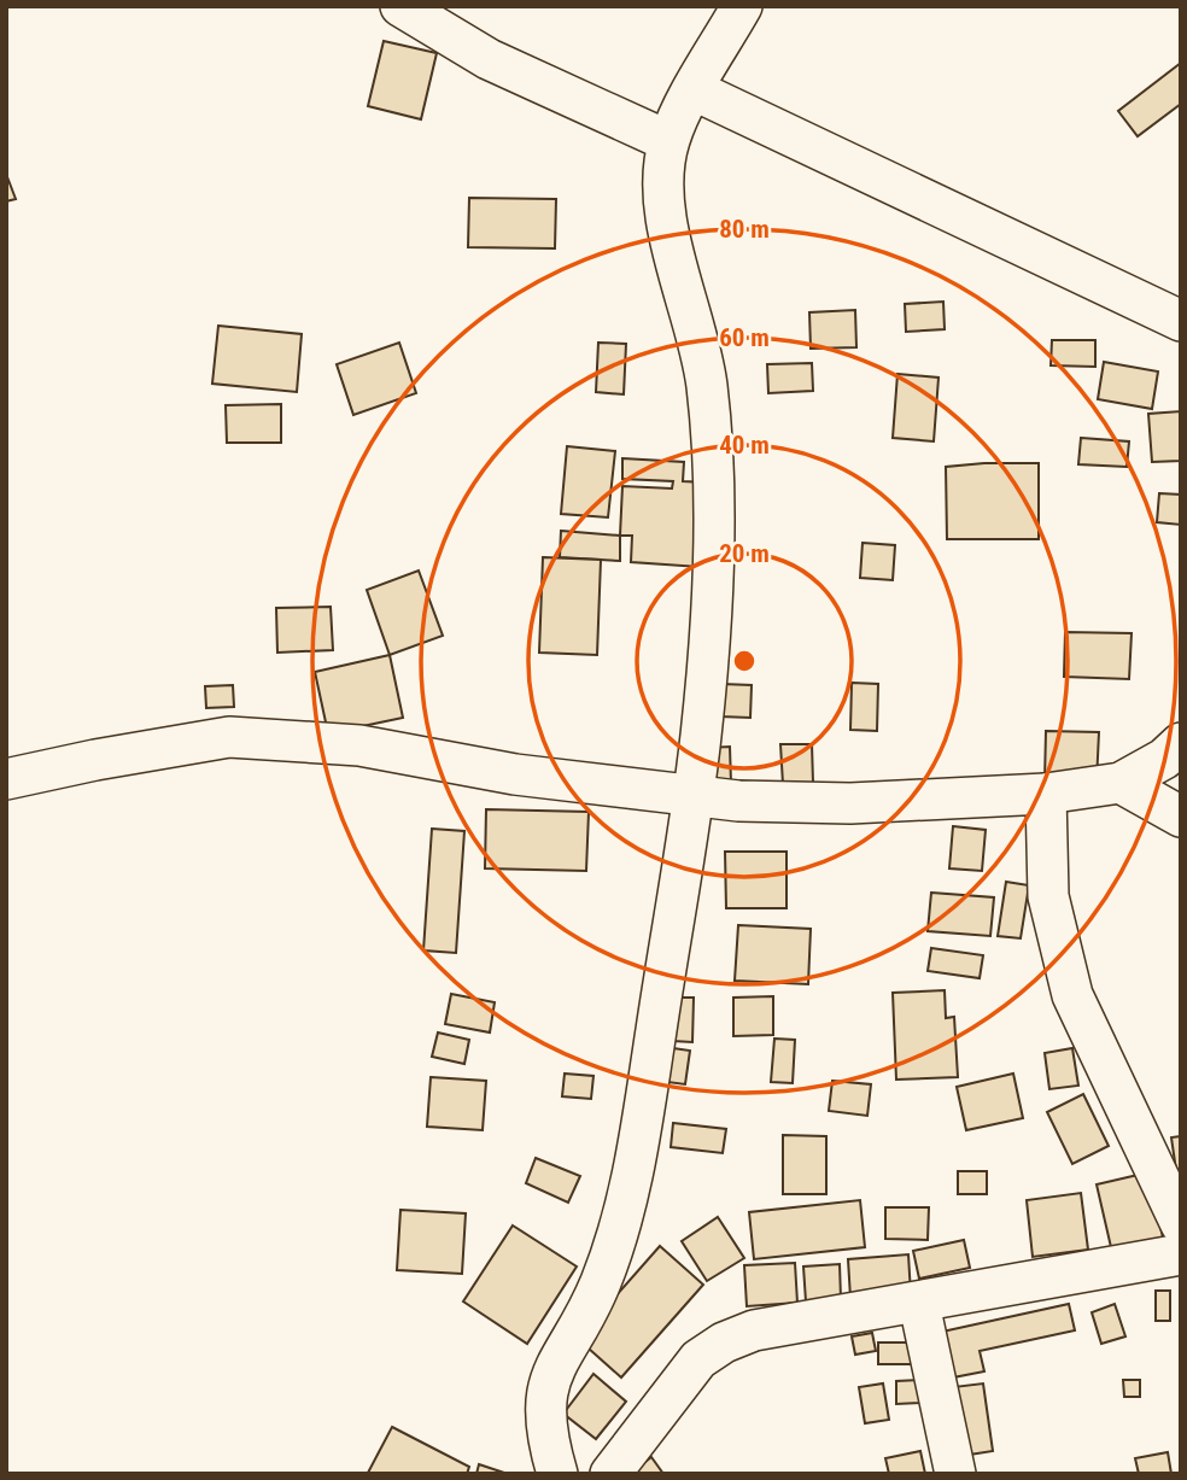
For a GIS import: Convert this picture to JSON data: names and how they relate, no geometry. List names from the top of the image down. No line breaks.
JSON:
{"rings":["80 m","60 m","40 m","20 m"]}
